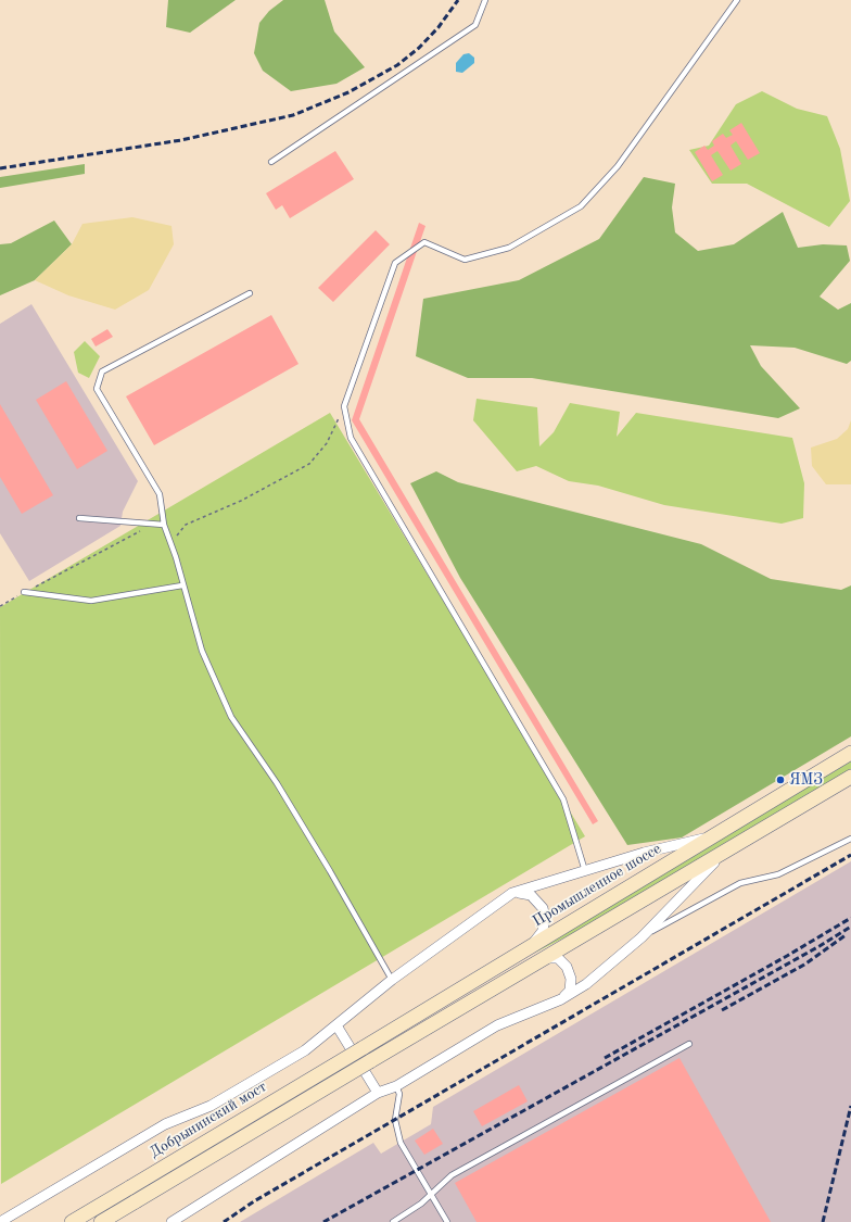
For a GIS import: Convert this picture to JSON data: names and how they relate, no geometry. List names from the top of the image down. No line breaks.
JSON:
{"streets":{"main road":["Промышленное шоссе","Добрынинский мост"]},"crossings":[["Промышленное шоссе","Добрынинский мост"]],"places":["ЯМЗ"]}
